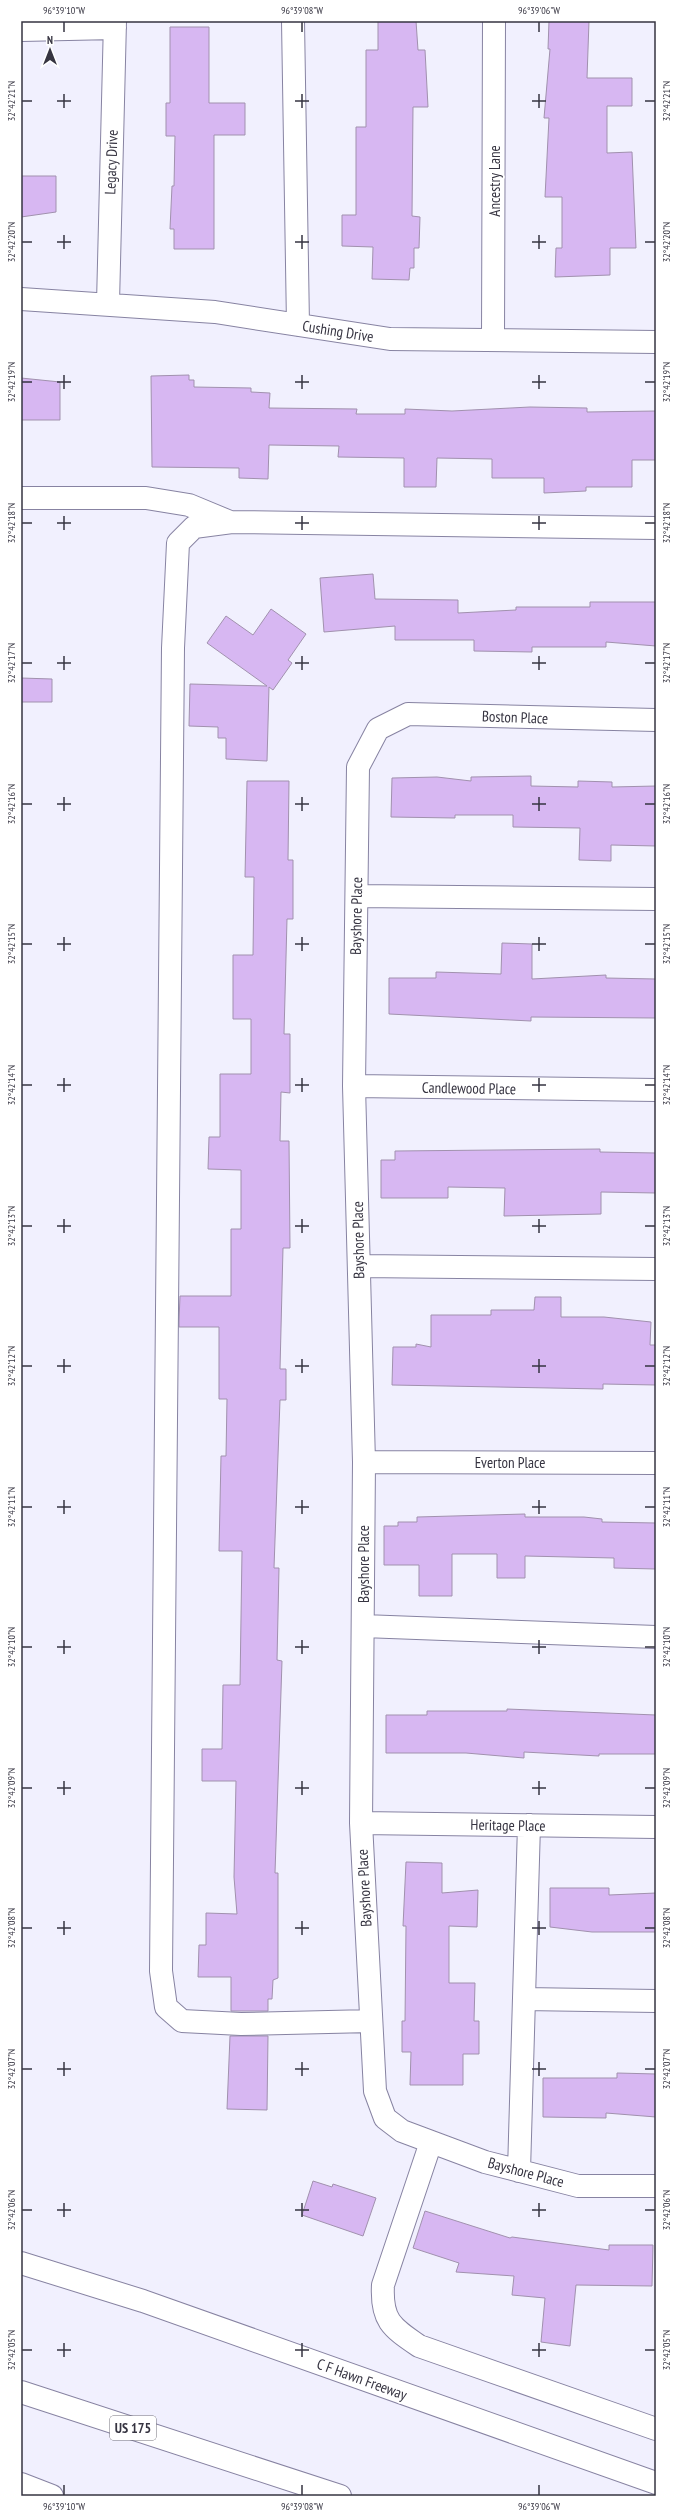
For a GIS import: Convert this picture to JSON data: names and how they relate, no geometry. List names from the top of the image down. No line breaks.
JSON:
{"streets":{"main road":["Legacy Drive","Ancestry Lane","Cushing Drive","Boston Place","Bayshore Place","Candlewood Place","Everton Place","Heritage Place","C F Hawn Freeway","US 175"]},"crossings":[["Legacy Drive","Cushing Drive"],["Ancestry Lane","Cushing Drive"],["Boston Place","Bayshore Place"],["Bayshore Place","Candlewood Place"],["Bayshore Place","Everton Place"],["Bayshore Place","Heritage Place"]],"north":"top","coordinates":["96°39'10\"W","96°39'08\"W","96°39'06\"W","32°42'21\"N","32°42'20\"N","32°42'19\"N","32°42'18\"N","32°42'17\"N","32°42'16\"N","32°42'15\"N","32°42'14\"N","32°42'13\"N","32°42'12\"N","32°42'11\"N","32°42'10\"N","32°42'09\"N","32°42'08\"N","32°42'07\"N","32°42'06\"N","32°42'05\"N"]}
